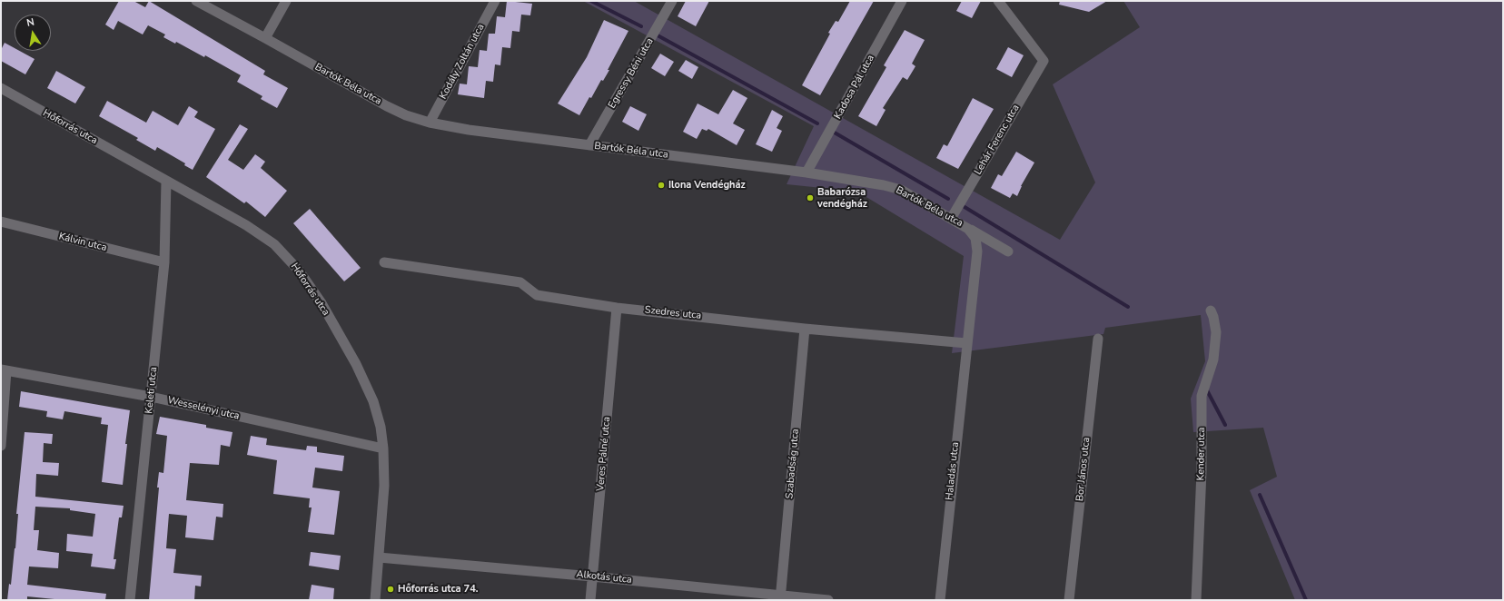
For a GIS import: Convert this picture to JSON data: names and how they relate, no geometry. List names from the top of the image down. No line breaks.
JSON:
{"streets":{"street":["Kodály Zoltán utca","Egressy Béni utca","Bartók Béla utca","Kadosa Pál utca","Hőforrás utca","Lehár Ferenc utca","Kálvin utca","Szedres utca","Keleti utca","Wesselényi utca","Veres Pálné utca","Kender utca","Szabadság utca","Bor János utca","Haladás utca","Alkotás utca"]},"crossings":[["Kodály Zoltán utca","Bartók Béla utca"],["Egressy Béni utca","Bartók Béla utca"],["Bartók Béla utca","Kadosa Pál utca"],["Bartók Béla utca","Lehár Ferenc utca"],["Bartók Béla utca","Szedres utca"],["Bartók Béla utca","Haladás utca"],["Hőforrás utca","Keleti utca"],["Hőforrás utca","Wesselényi utca"],["Hőforrás utca","Alkotás utca"],["Kálvin utca","Keleti utca"],["Szedres utca","Veres Pálné utca"],["Szedres utca","Szabadság utca"],["Szedres utca","Haladás utca"],["Keleti utca","Wesselényi utca"],["Veres Pálné utca","Alkotás utca"],["Szabadság utca","Alkotás utca"]],"places":["Ilona Vendégház","Babarózsa vendégház","Hőforrás utca 74."],"north":"top"}
